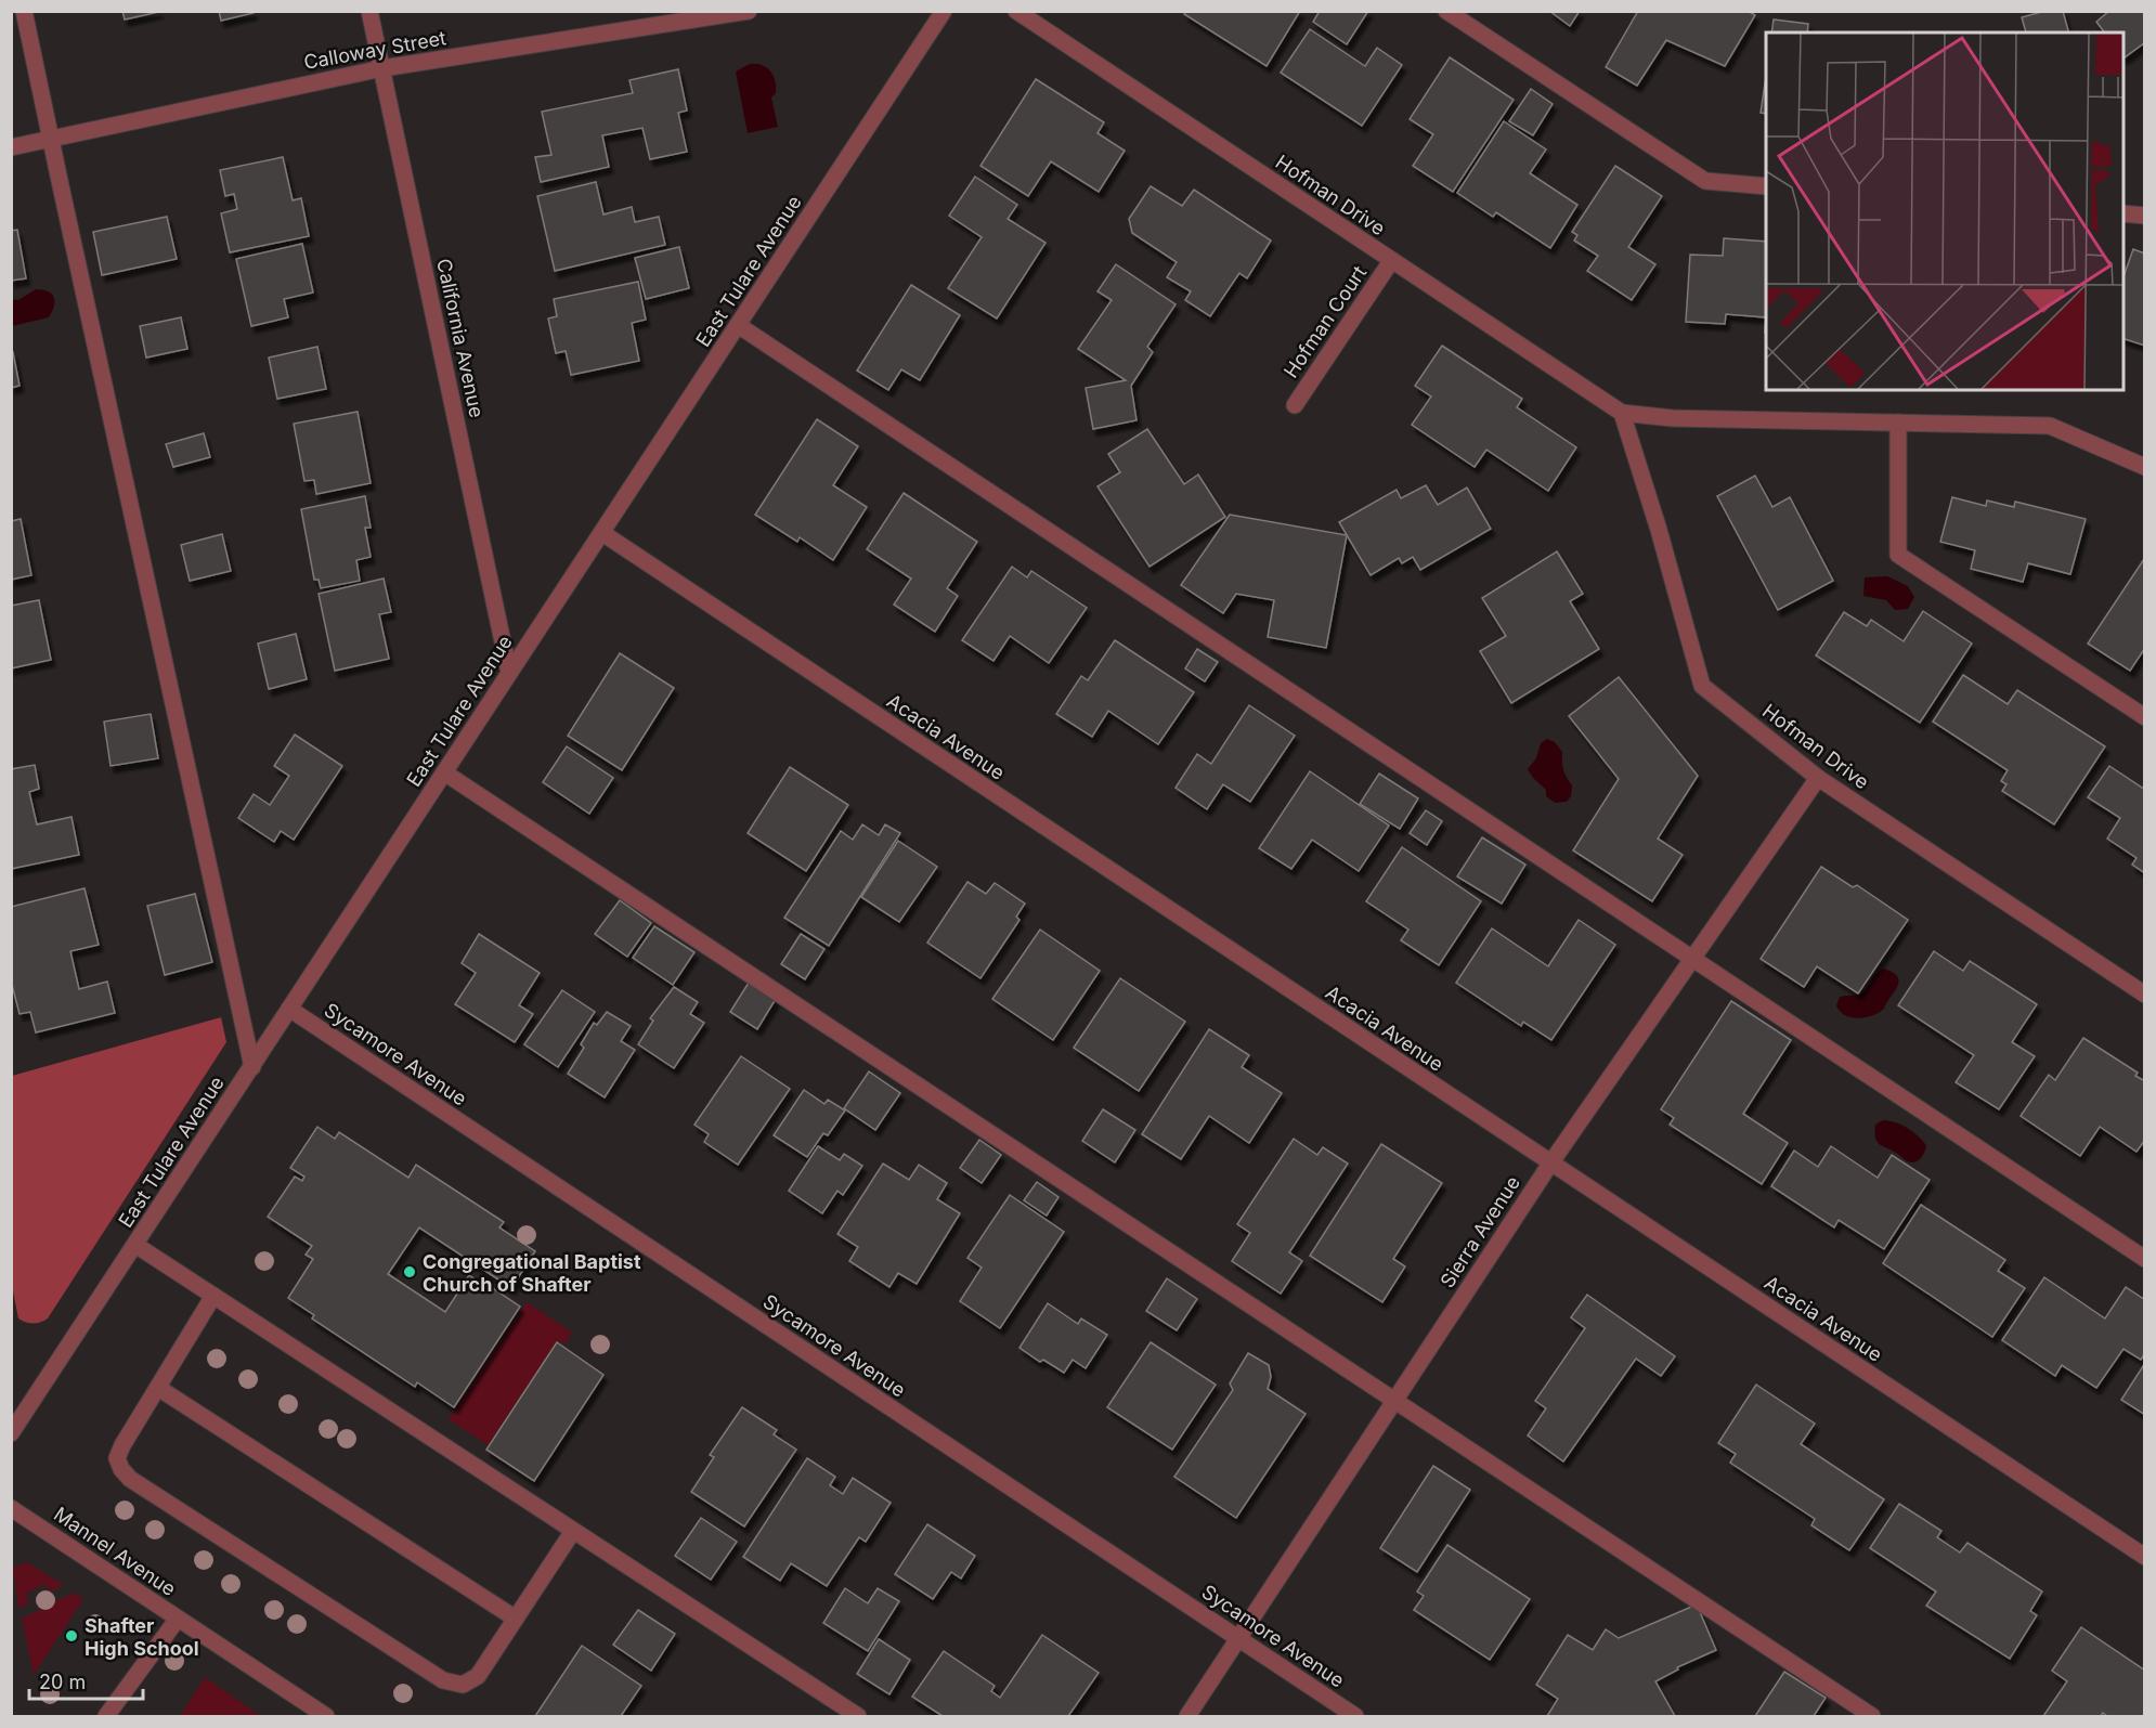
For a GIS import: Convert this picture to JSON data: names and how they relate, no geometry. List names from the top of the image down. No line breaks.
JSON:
{"streets":{"street":["Calloway Street","Hofman Drive","East Tulare Avenue","Hofman Court","California Avenue","Acacia Avenue","Sycamore Avenue","Sierra Avenue","Mannel Avenue"]},"crossings":[["Calloway Street","California Avenue"],["Hofman Drive","Hofman Court"],["Hofman Drive","Sierra Avenue"],["East Tulare Avenue","California Avenue"],["East Tulare Avenue","Acacia Avenue"],["East Tulare Avenue","Sycamore Avenue"],["Acacia Avenue","Sierra Avenue"],["Sycamore Avenue","Sierra Avenue"]],"places":["Congregational Baptist Church of Shafter","Shafter High School"],"scale_bar":"20 m"}
